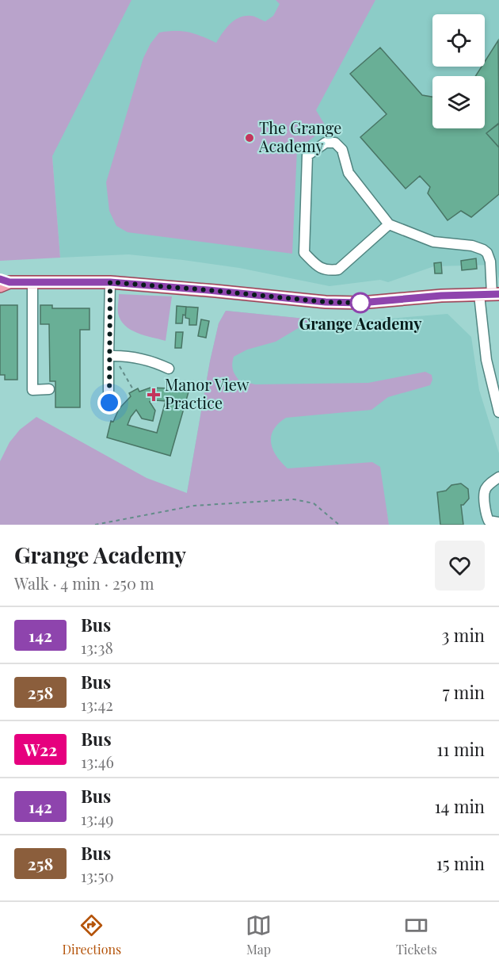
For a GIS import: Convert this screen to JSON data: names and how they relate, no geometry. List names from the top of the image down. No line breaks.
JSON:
{"places":{"other":["The Grange Academy","Grange Academy"],"health":["Manor View Practice"]},"lines":["bus line 142"],"page":{"heading":["Grange Academy","Walk · 4 min · 250 m"],"list":[{"mark":"142","name":"Bus","note":"13:38","value":"3 min"},{"mark":"258","name":"Bus","note":"13:42","value":"7 min"},{"mark":"W22","name":"Bus","note":"13:46","value":"11 min"},{"mark":"142","name":"Bus","note":"13:49","value":"14 min"},{"mark":"258","name":"Bus","note":"13:50","value":"15 min"}],"tabs":["Directions","Map","Tickets"]}}
